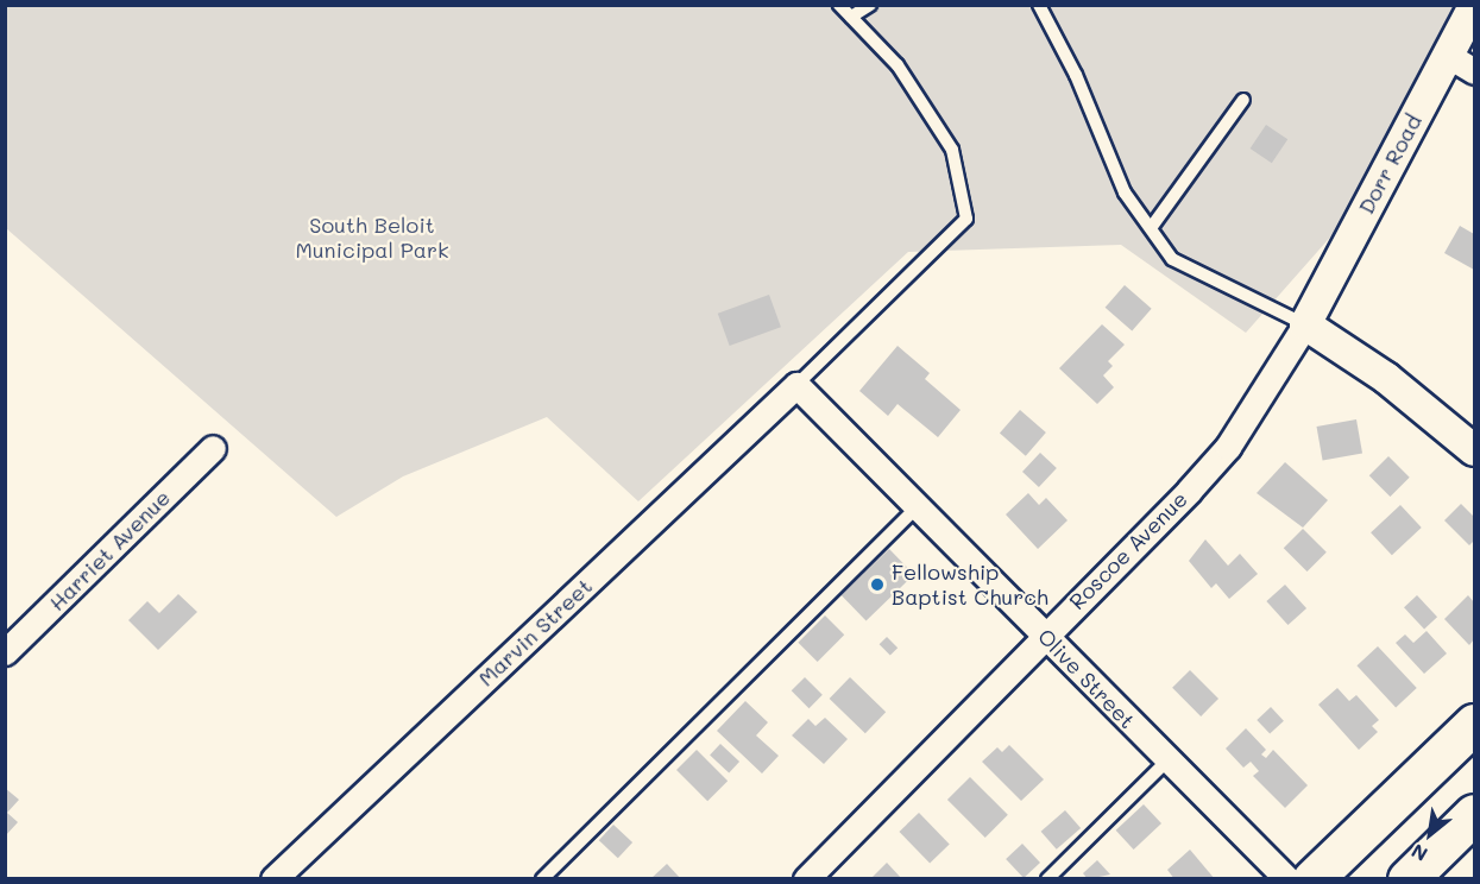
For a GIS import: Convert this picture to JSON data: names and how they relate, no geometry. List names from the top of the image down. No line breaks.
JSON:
{"streets":{"street":["Dorr Road","Harriet Avenue","Roscoe Avenue","Marvin Street","Olive Street"]},"crossings":[["Dorr Road","Roscoe Avenue"],["Roscoe Avenue","Olive Street"],["Marvin Street","Olive Street"]],"parks":["South Beloit Municipal Park"],"places":["Fellowship Baptist Church"],"north":"bottom left"}
